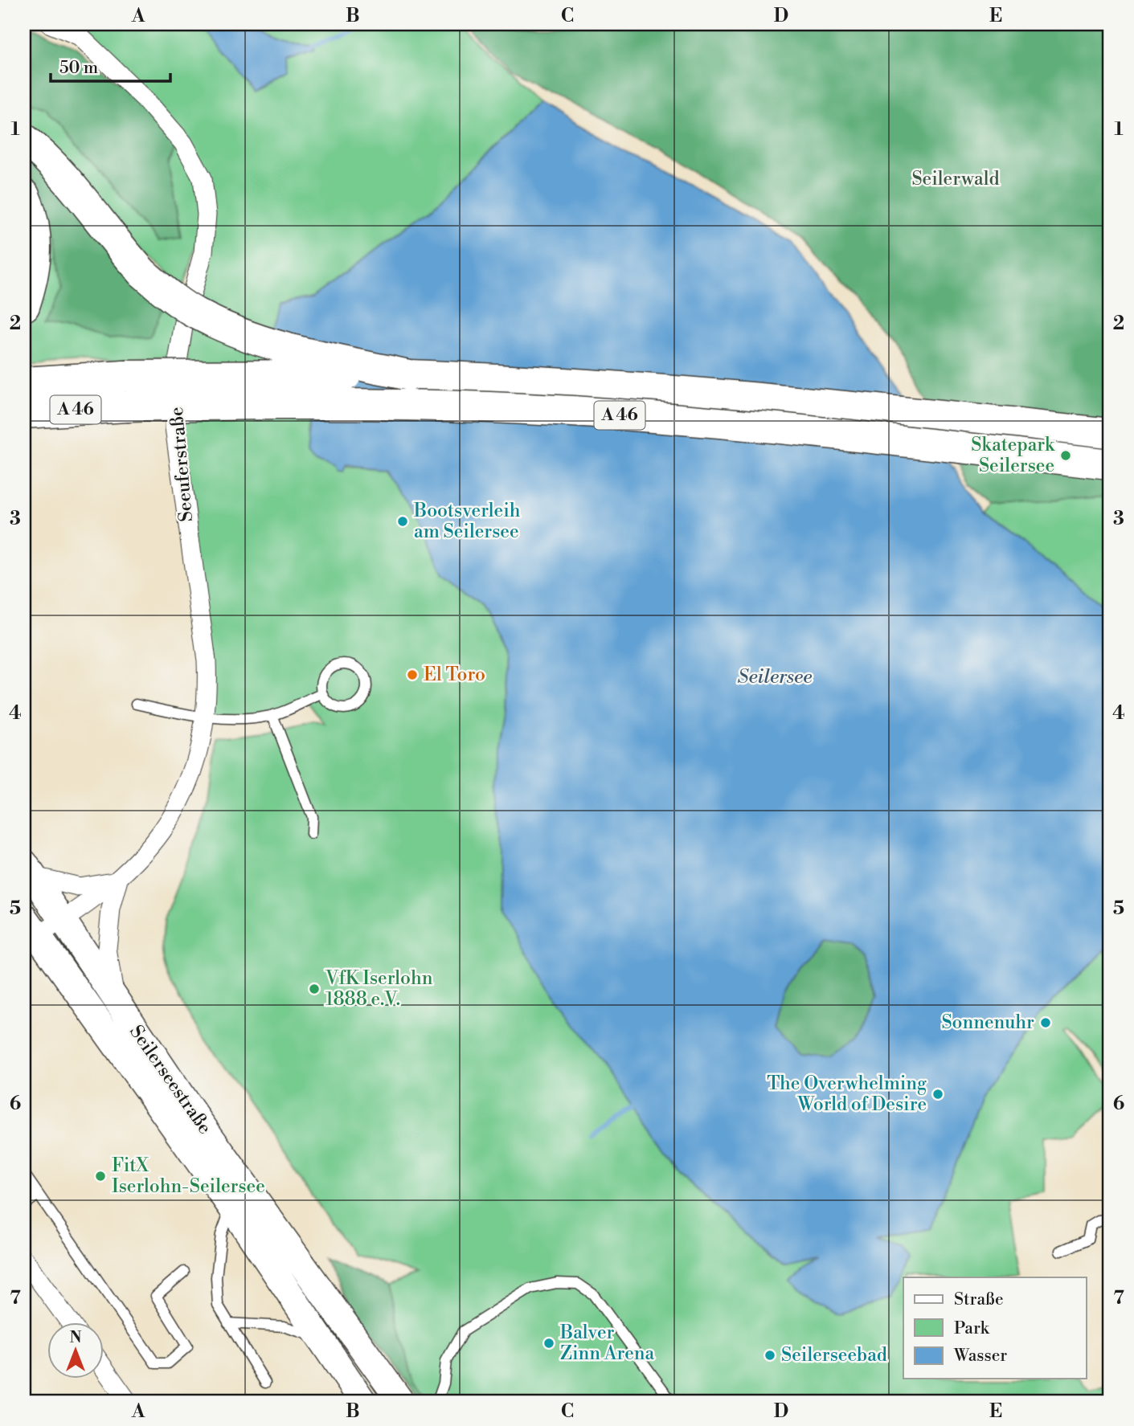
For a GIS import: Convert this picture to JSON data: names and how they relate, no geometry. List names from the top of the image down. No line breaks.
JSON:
{"streets":{"highway":["A 46"],"main road":["Seilerseestraße"],"street":["Seeuferstraße"]},"crossings":[["Seeuferstraße","Seilerseestraße"]],"water":["Seilersee"],"parks":["Seilerwald"],"places":["Skatepark Seilersee","Bootsverleih am Seilersee","El Toro","VfK Iserlohn 1888 e.V.","Sonnenuhr","The Overwhelming World of Desire","FitX Iserlohn-Seilersee","Balver Zinn Arena","Seilerseebad"],"legend":["Straße","Park","Wasser"],"scale_bar":"50 m","north":"top","grid":{"columns":["A","B","C","D","E"],"rows":["1","2","3","4","5","6","7"]}}
